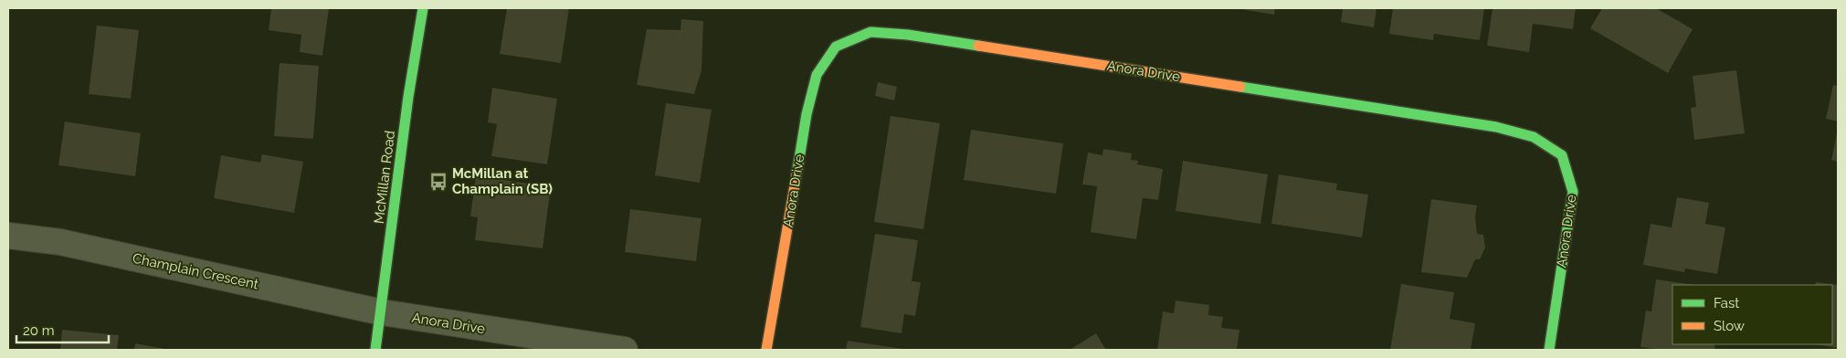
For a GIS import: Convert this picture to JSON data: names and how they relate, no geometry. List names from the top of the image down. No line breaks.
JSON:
{"streets":{"street":["Anora Drive","McMillan Road","Champlain Crescent"]},"crossings":[["Anora Drive","McMillan Road"],["Anora Drive","Champlain Crescent"],["McMillan Road","Champlain Crescent"]],"places":{"bus stop":["McMillan at Champlain (SB)"]},"legend":["Fast","Slow"],"scale_bar":"20 m"}
